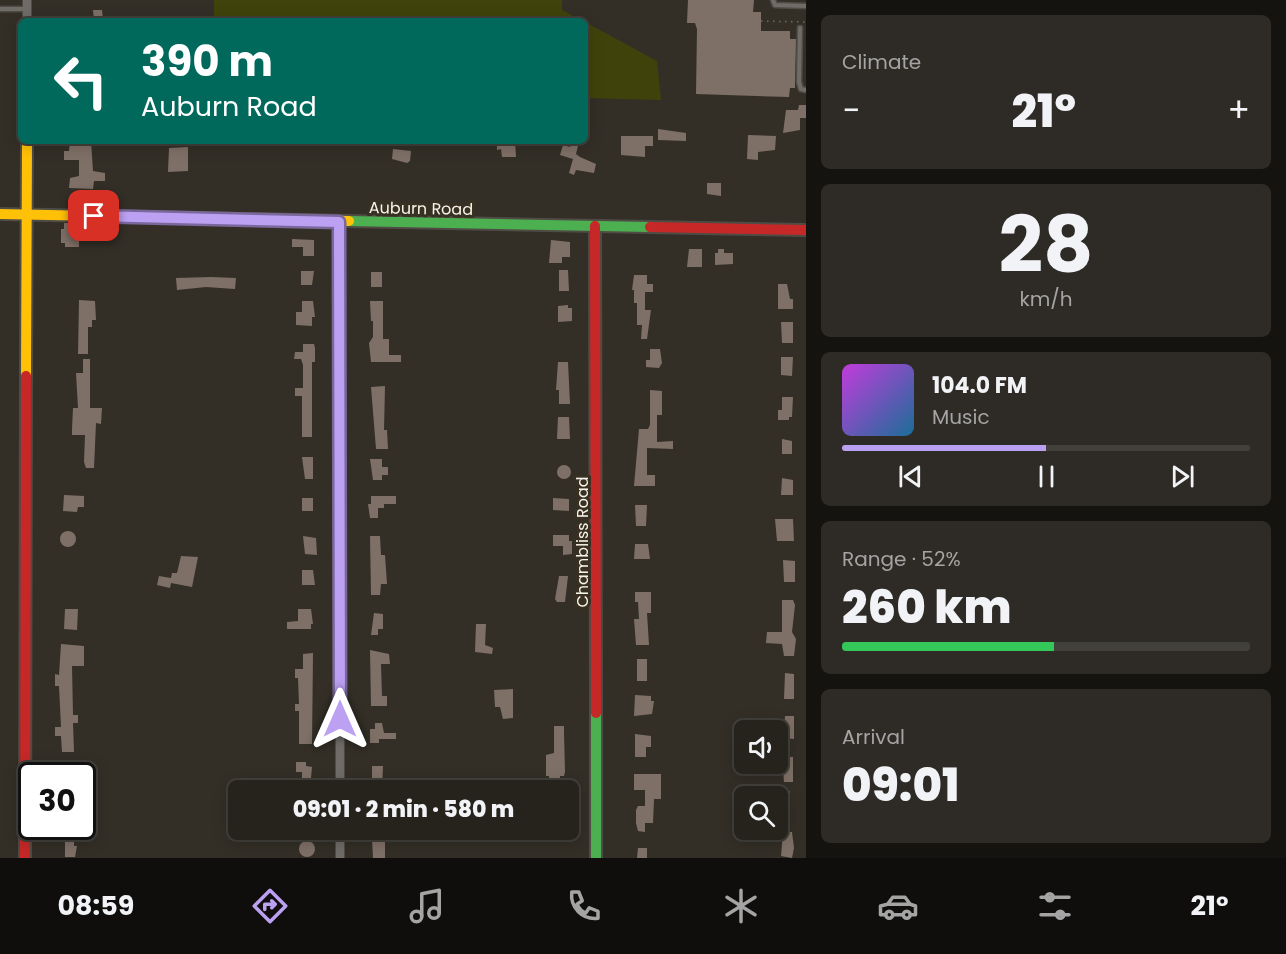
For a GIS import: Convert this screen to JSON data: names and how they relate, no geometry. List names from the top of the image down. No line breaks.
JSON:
{"streets":{"street":["Auburn Road","Chambliss Road"]},"crossings":[["Auburn Road","Chambliss Road"]],"page":{"tile":["Climate",["28","km/h"],["Range · 52%","260 km"],["Arrival","09:01"]],"turn":["390 m","Auburn Road"],"heat":["−","21°","+"],"song":["104.0 FM","Music"],"limit":"30","trip":"09:01 · 2 min · 580 m","tabs":["08:59","21°"]}}
